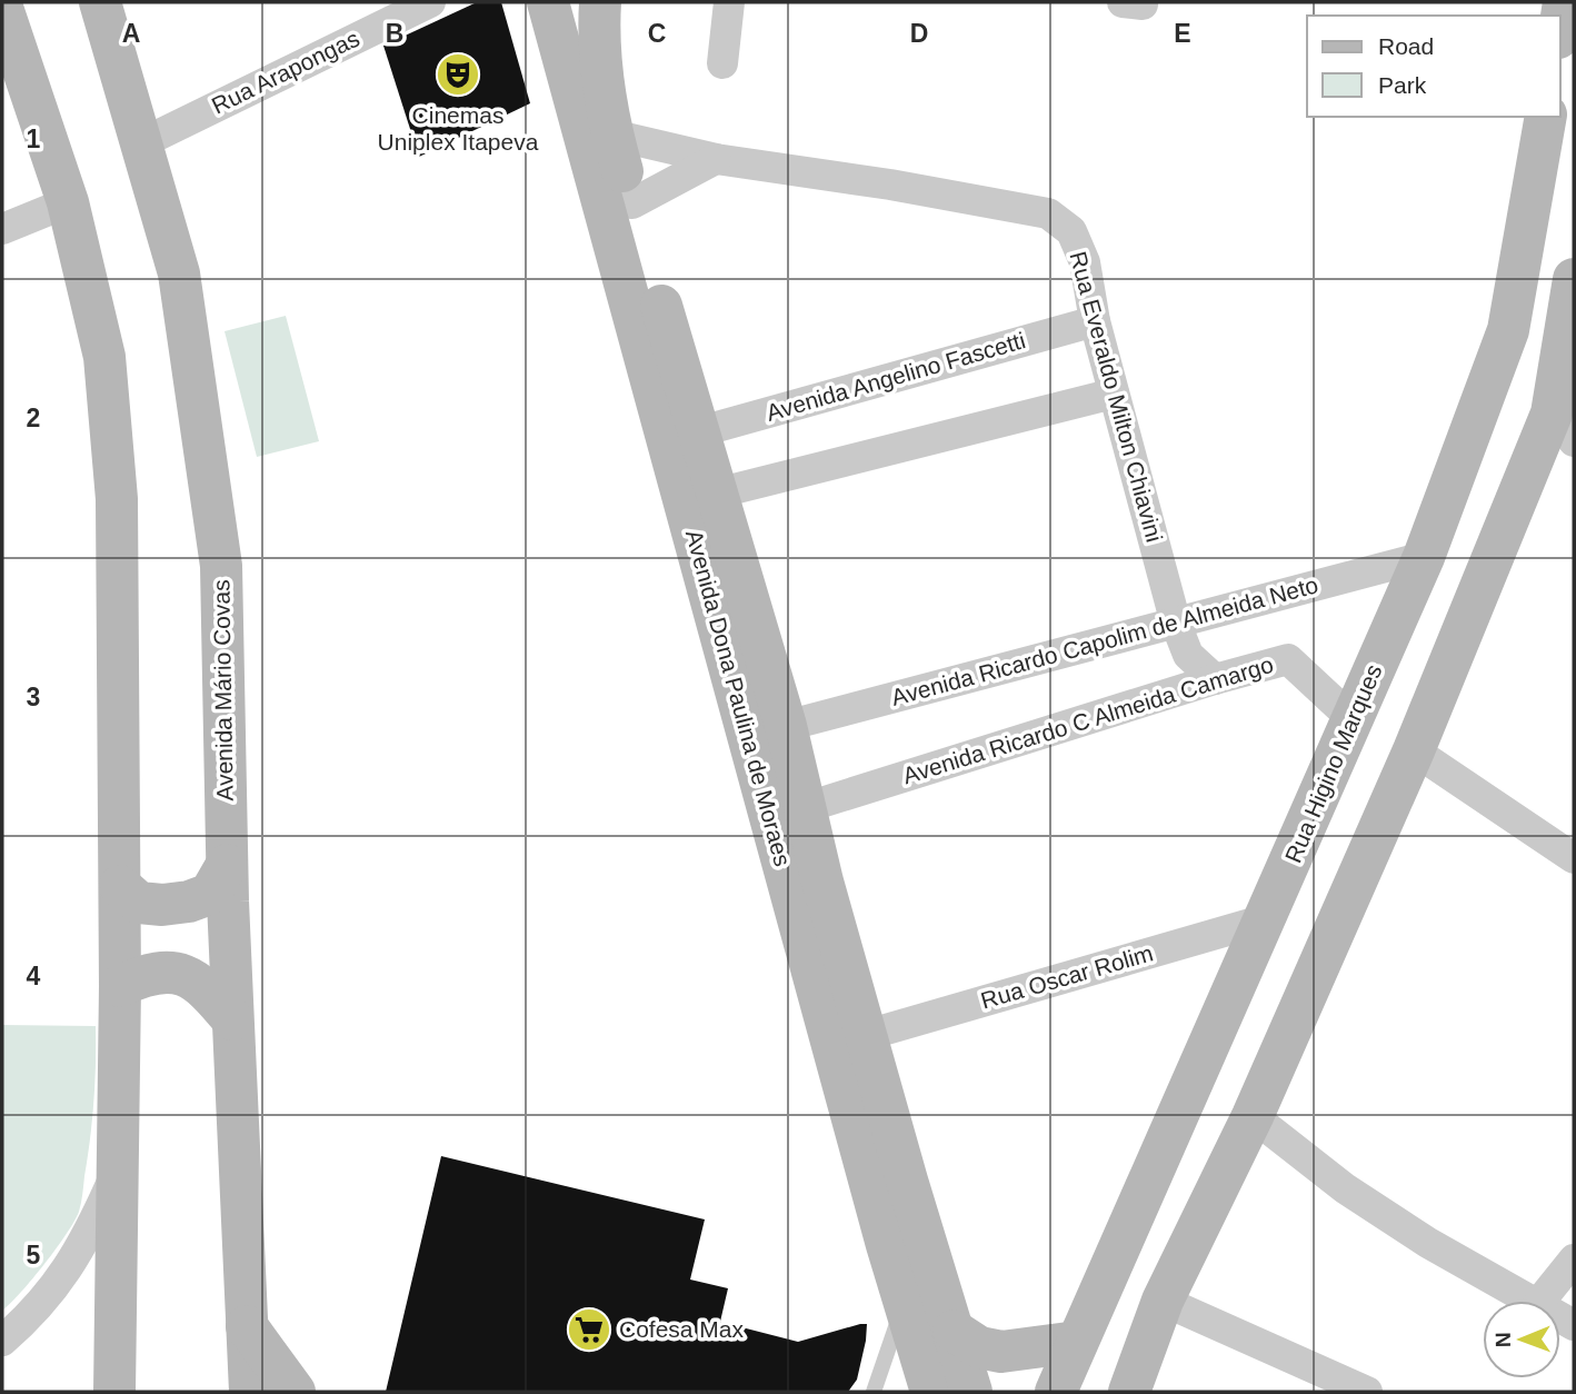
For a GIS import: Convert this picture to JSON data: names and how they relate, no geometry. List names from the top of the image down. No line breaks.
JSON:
{"streets":{"main road":["Avenida Mário Covas","Avenida Dona Paulina de Moraes","Rua Higino Marques"],"street":["Rua Arapongas","Avenida Angelino Fascetti","Rua Everaldo Milton Chiavini","Avenida Ricardo Capolim de Almeida Neto","Avenida Ricardo C Almeida Camargo","Rua Oscar Rolim"]},"crossings":[["Rua Arapongas","Avenida Mário Covas"],["Avenida Angelino Fascetti","Rua Everaldo Milton Chiavini"],["Avenida Angelino Fascetti","Avenida Dona Paulina de Moraes"],["Rua Everaldo Milton Chiavini","Avenida Ricardo Capolim de Almeida Neto"],["Rua Everaldo Milton Chiavini","Avenida Dona Paulina de Moraes"],["Rua Everaldo Milton Chiavini","Avenida Ricardo C Almeida Camargo"],["Avenida Ricardo Capolim de Almeida Neto","Avenida Dona Paulina de Moraes"],["Avenida Ricardo Capolim de Almeida Neto","Rua Higino Marques"],["Avenida Dona Paulina de Moraes","Avenida Ricardo C Almeida Camargo"],["Avenida Dona Paulina de Moraes","Rua Oscar Rolim"],["Avenida Ricardo C Almeida Camargo","Rua Higino Marques"],["Rua Higino Marques","Rua Oscar Rolim"]],"places":{"theatre":["Cinemas Uniplex Itapeva"],"supermarket":["Cofesa Max"]},"legend":["Road","Park"],"north":"left","grid":{"columns":["A","B","C","D","E"],"rows":["1","2","3","4","5"]}}
